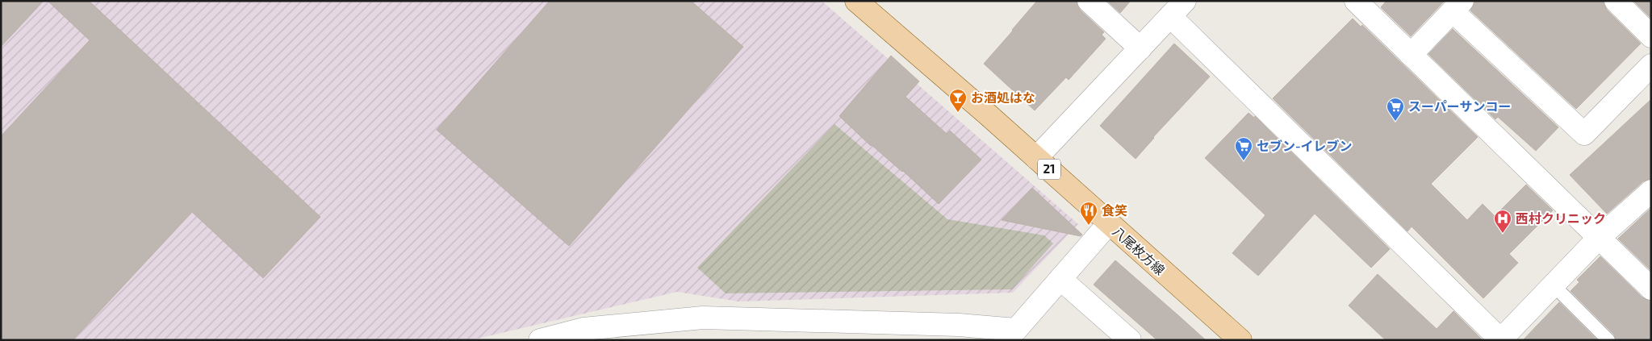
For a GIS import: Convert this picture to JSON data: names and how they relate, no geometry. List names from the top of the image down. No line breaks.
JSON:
{"streets":{"main road":["21","八尾枚方線"]},"places":{"bar":["お酒処はな"],"supermarket":["スーパーサンコー","セブン-イレブン"],"restaurant":["食笑"],"hospital":["西村クリニック"]}}
